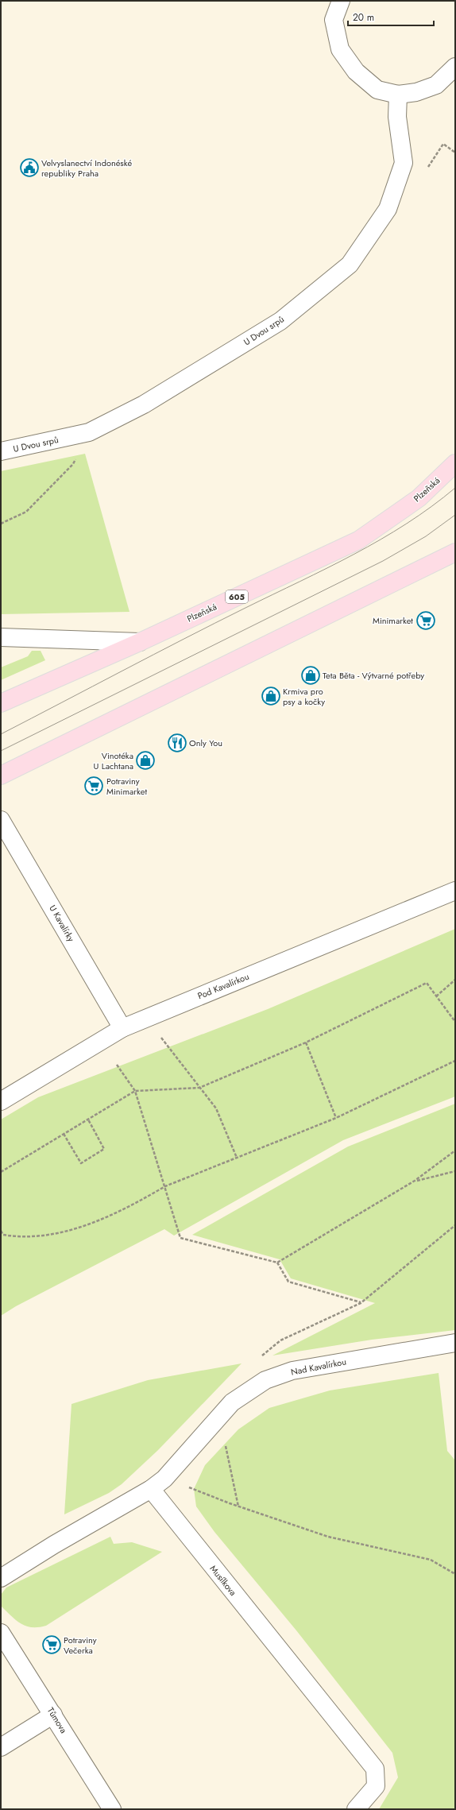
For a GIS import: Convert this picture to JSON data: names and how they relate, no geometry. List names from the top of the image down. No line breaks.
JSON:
{"streets":{"main road":["Plzeňská","605"],"street":["U Dvou srpů","U Kavalírky","Pod Kavalírkou","Nad Kavalírkou","Musílkova","Tůmova"]},"crossings":[["U Kavalírky","Pod Kavalírkou"],["Nad Kavalírkou","Musílkova"]],"places":{"public building":["Velvyslanectví Indonéské republiky Praha"],"supermarket":["Minimarket","Potraviny Minimarket","Potraviny Večerka"],"shop":["Teta Běta - Výtvarné potřeby","Krmiva pro psy a kočky","Vinotéka U Lachtana"],"restaurant":["Only You"]},"scale_bar":"20 m"}
